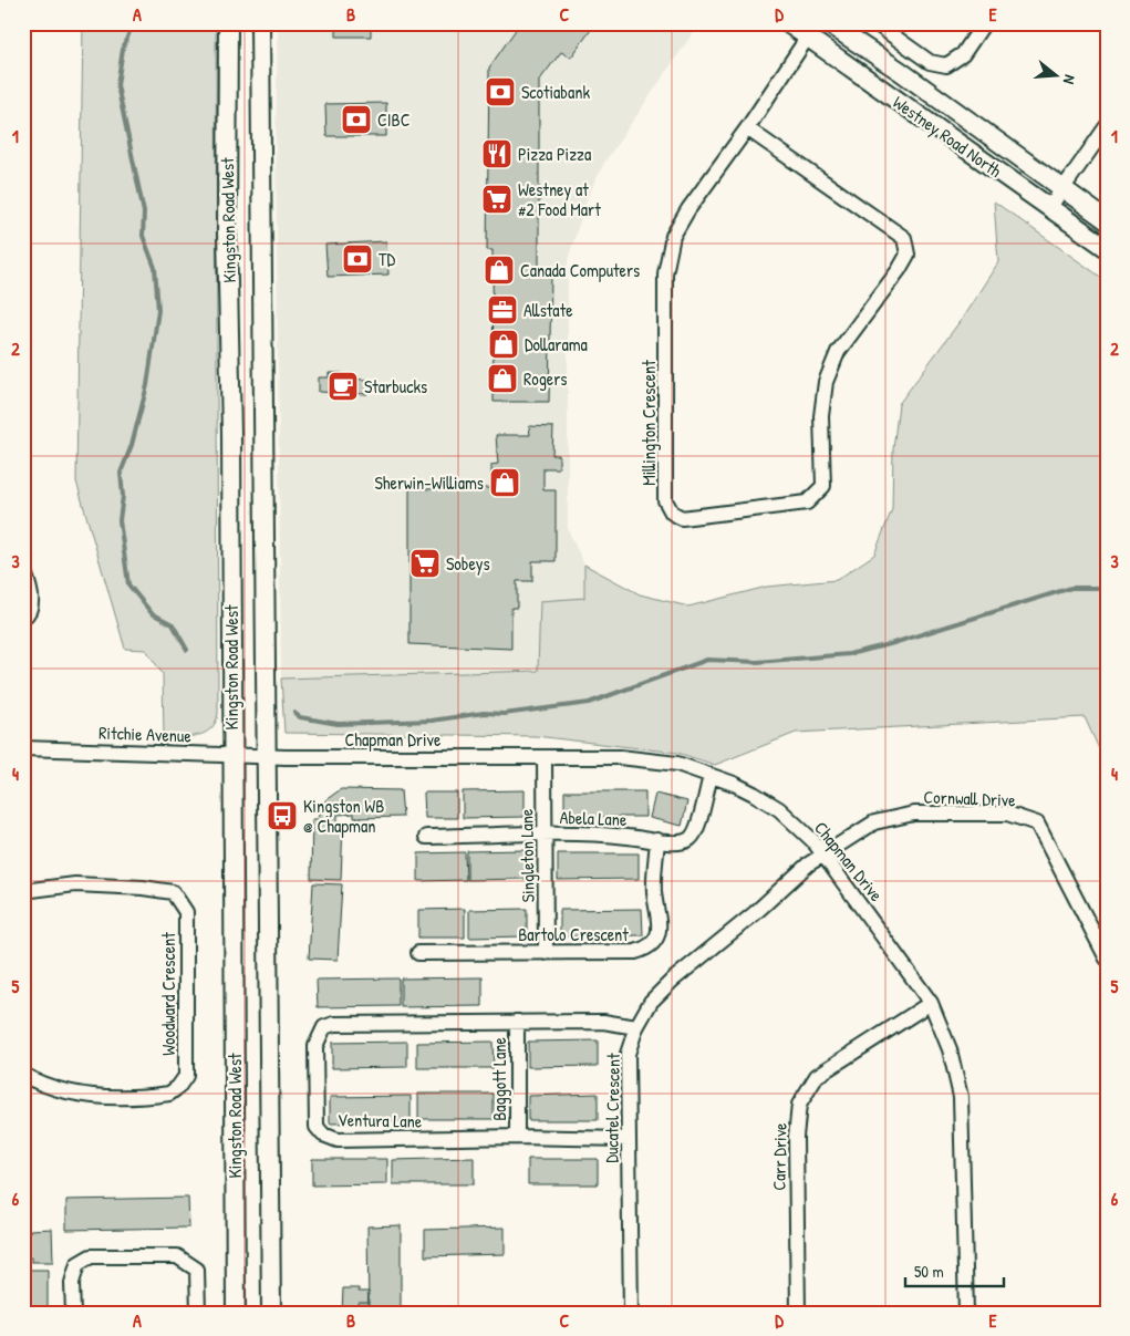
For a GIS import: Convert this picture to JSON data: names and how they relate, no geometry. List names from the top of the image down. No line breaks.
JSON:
{"streets":{"main road":["Westney Road North","Kingston Road West"],"street":["Millington Crescent","Ritchie Avenue","Chapman Drive","Cornwall Drive","Abela Lane","Singleton Lane","Bartolo Crescent","Woodward Crescent","Baggott Lane","Ducatel Crescent","Ventura Lane","Carr Drive"]},"crossings":[["Westney Road North","Millington Crescent"],["Kingston Road West","Ritchie Avenue"],["Kingston Road West","Chapman Drive"],["Ritchie Avenue","Chapman Drive"],["Chapman Drive","Cornwall Drive"],["Chapman Drive","Abela Lane"],["Chapman Drive","Singleton Lane"],["Chapman Drive","Ducatel Crescent"],["Chapman Drive","Carr Drive"],["Cornwall Drive","Ducatel Crescent"],["Abela Lane","Singleton Lane"],["Abela Lane","Bartolo Crescent"],["Singleton Lane","Bartolo Crescent"],["Baggott Lane","Ventura Lane"],["Ducatel Crescent","Ventura Lane"]],"places":{"bank":["Scotiabank","CIBC","TD"],"restaurant":["Pizza Pizza"],"supermarket":["Westney at #2 Food Mart","Sobeys"],"shop":["Canada Computers","Dollarama","Rogers","Sherwin-Williams"],"office":["Allstate"],"cafe":["Starbucks"],"bus stop":["Kingston WB @ Chapman"]},"scale_bar":"50 m","north":"right","grid":{"columns":["A","B","C","D","E"],"rows":["1","2","3","4","5","6"]}}
